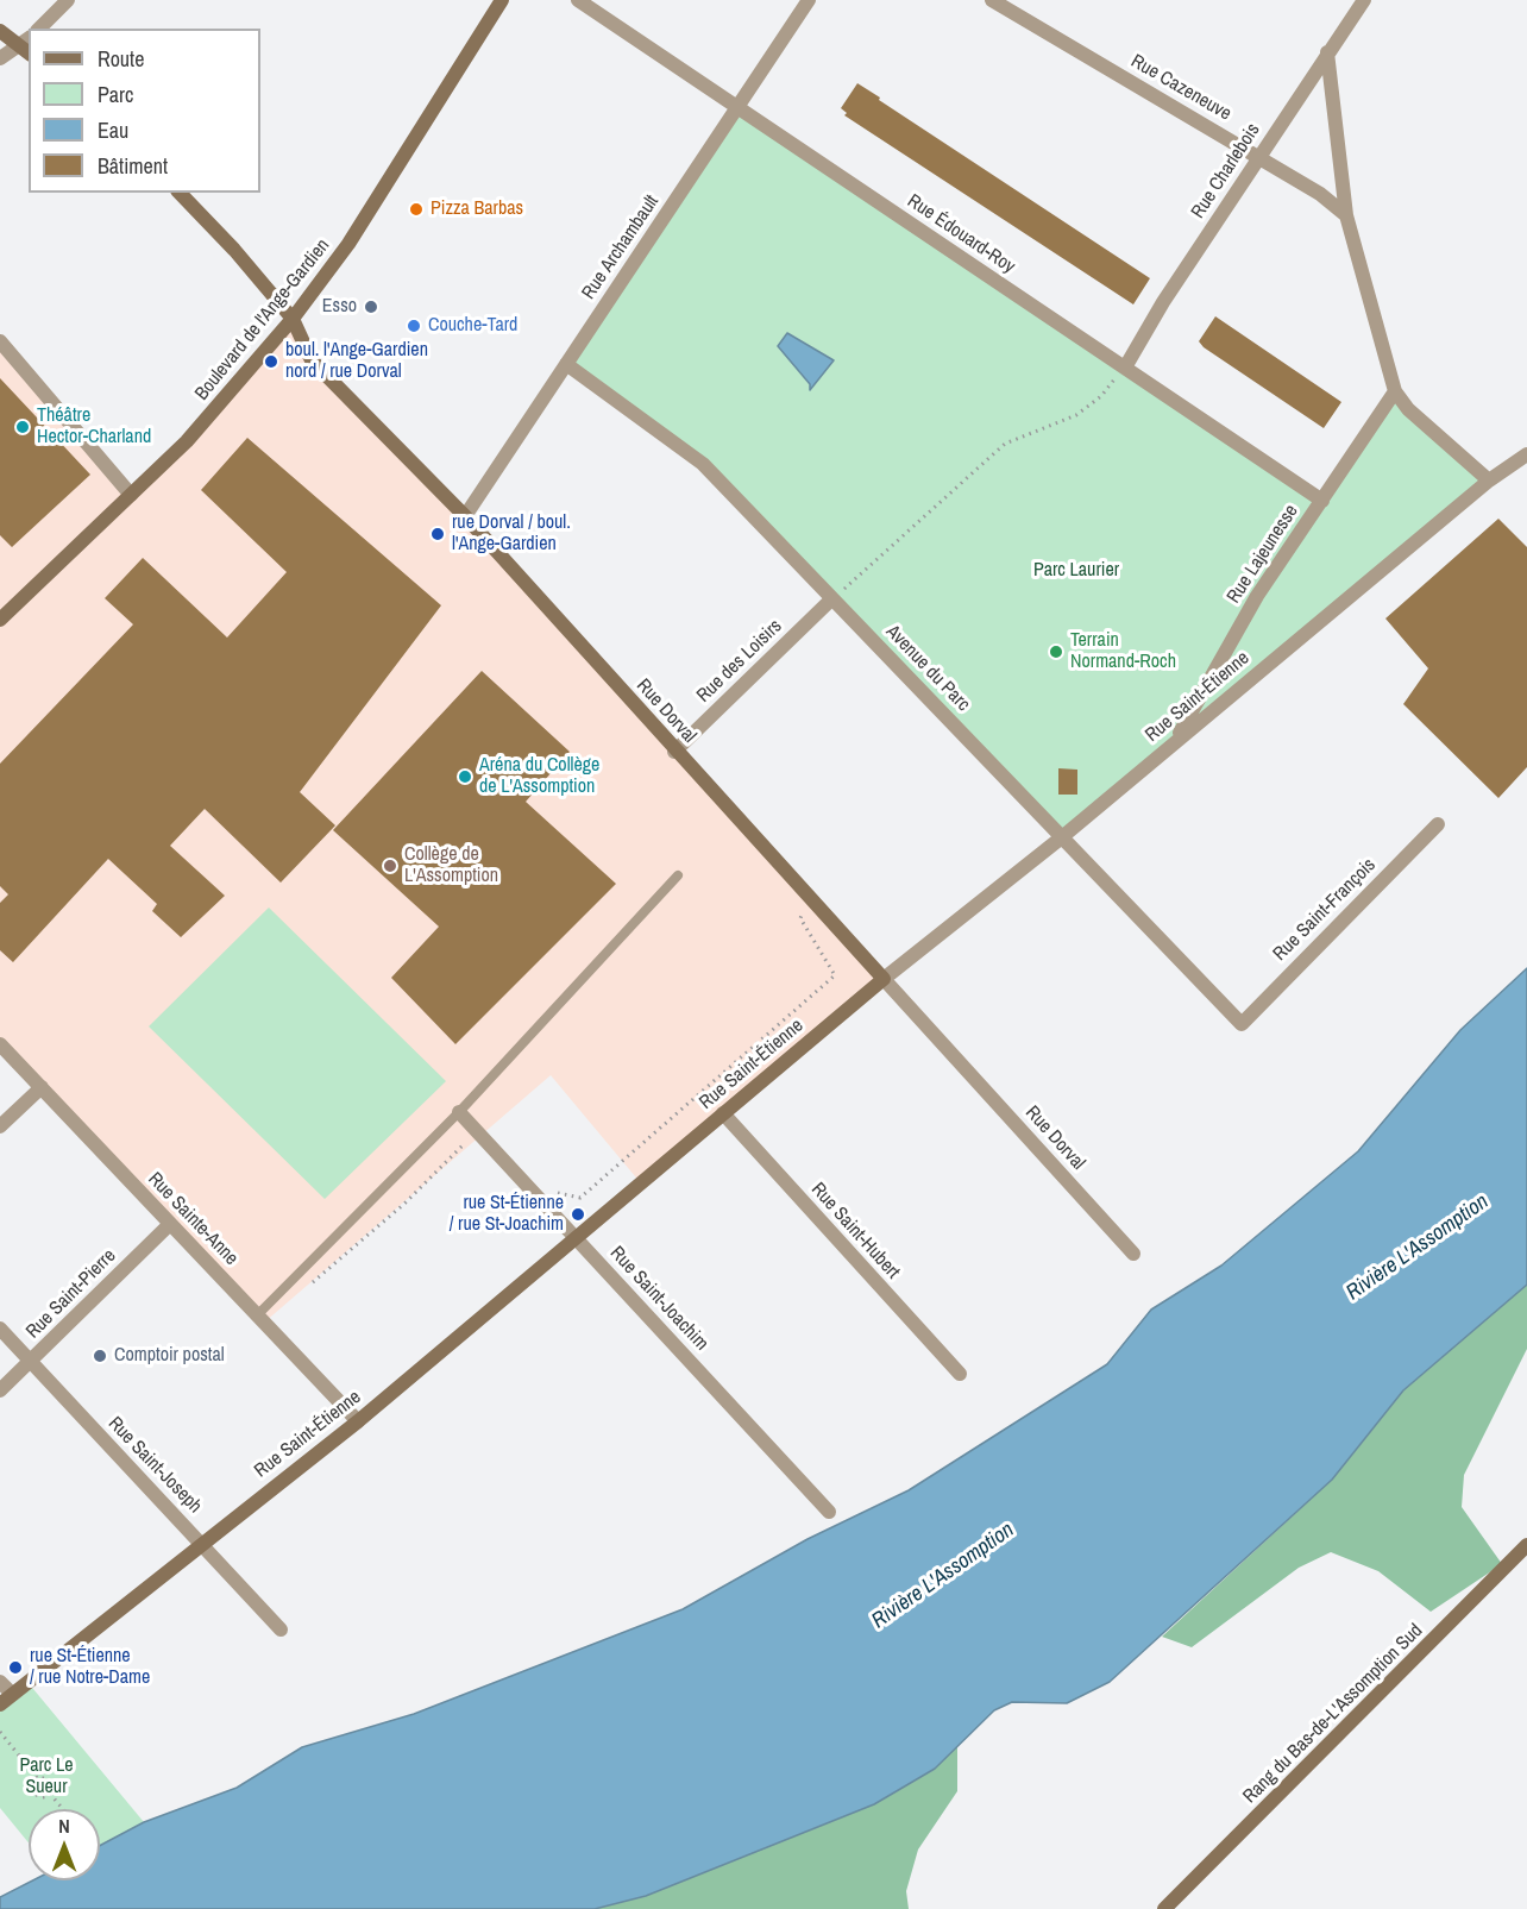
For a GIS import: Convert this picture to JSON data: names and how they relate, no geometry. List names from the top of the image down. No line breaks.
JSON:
{"streets":{"street":["Rue Cazeneuve","Rue Charlebois","Rue Édouard-Roy","Rue Archambault","Boulevard de l'Ange-Gardien","Rue Lajeunesse","Rue des Loisirs","Avenue du Parc","Rue Saint-Étienne","Rue Dorval","Rue Saint-François","Rue Sainte-Anne","Rue Saint-Hubert","Rue Saint-Pierre","Rue Saint-Joachim","Rue Saint-Joseph","Rang du Bas-de-L'Assomption Sud"]},"crossings":[["Rue Cazeneuve","Rue Charlebois"],["Rue Charlebois","Rue Édouard-Roy"],["Rue Édouard-Roy","Rue Archambault"],["Rue Édouard-Roy","Rue Lajeunesse"],["Rue Archambault","Avenue du Parc"],["Rue Archambault","Rue Dorval"],["Boulevard de l'Ange-Gardien","Rue Dorval"],["Rue Lajeunesse","Rue Saint-Étienne"],["Rue des Loisirs","Avenue du Parc"],["Rue des Loisirs","Rue Dorval"],["Avenue du Parc","Rue Saint-Étienne"],["Avenue du Parc","Rue Saint-François"],["Rue Saint-Étienne","Rue Dorval"],["Rue Saint-Étienne","Rue Sainte-Anne"],["Rue Saint-Étienne","Rue Saint-Hubert"],["Rue Saint-Étienne","Rue Saint-Joachim"],["Rue Saint-Étienne","Rue Saint-Joseph"],["Rue Sainte-Anne","Rue Saint-Pierre"],["Rue Saint-Pierre","Rue Saint-Joseph"]],"water":["Rivière L'Assomption"],"parks":["Parc Laurier","Parc Le Sueur"],"places":["Pizza Barbas","Esso","Couche-Tard","boul. l'Ange-Gardien nord / rue Dorval","Théâtre Hector-Charland","rue Dorval / boul. l'Ange-Gardien","Terrain Normand-Roch","Aréna du Collège de L'Assomption","Collège de L'Assomption","rue St-Étienne / rue St-Joachim","Comptoir postal","rue St-Étienne / rue Notre-Dame"],"legend":["Route","Parc","Eau","Bâtiment"],"north":"top"}
